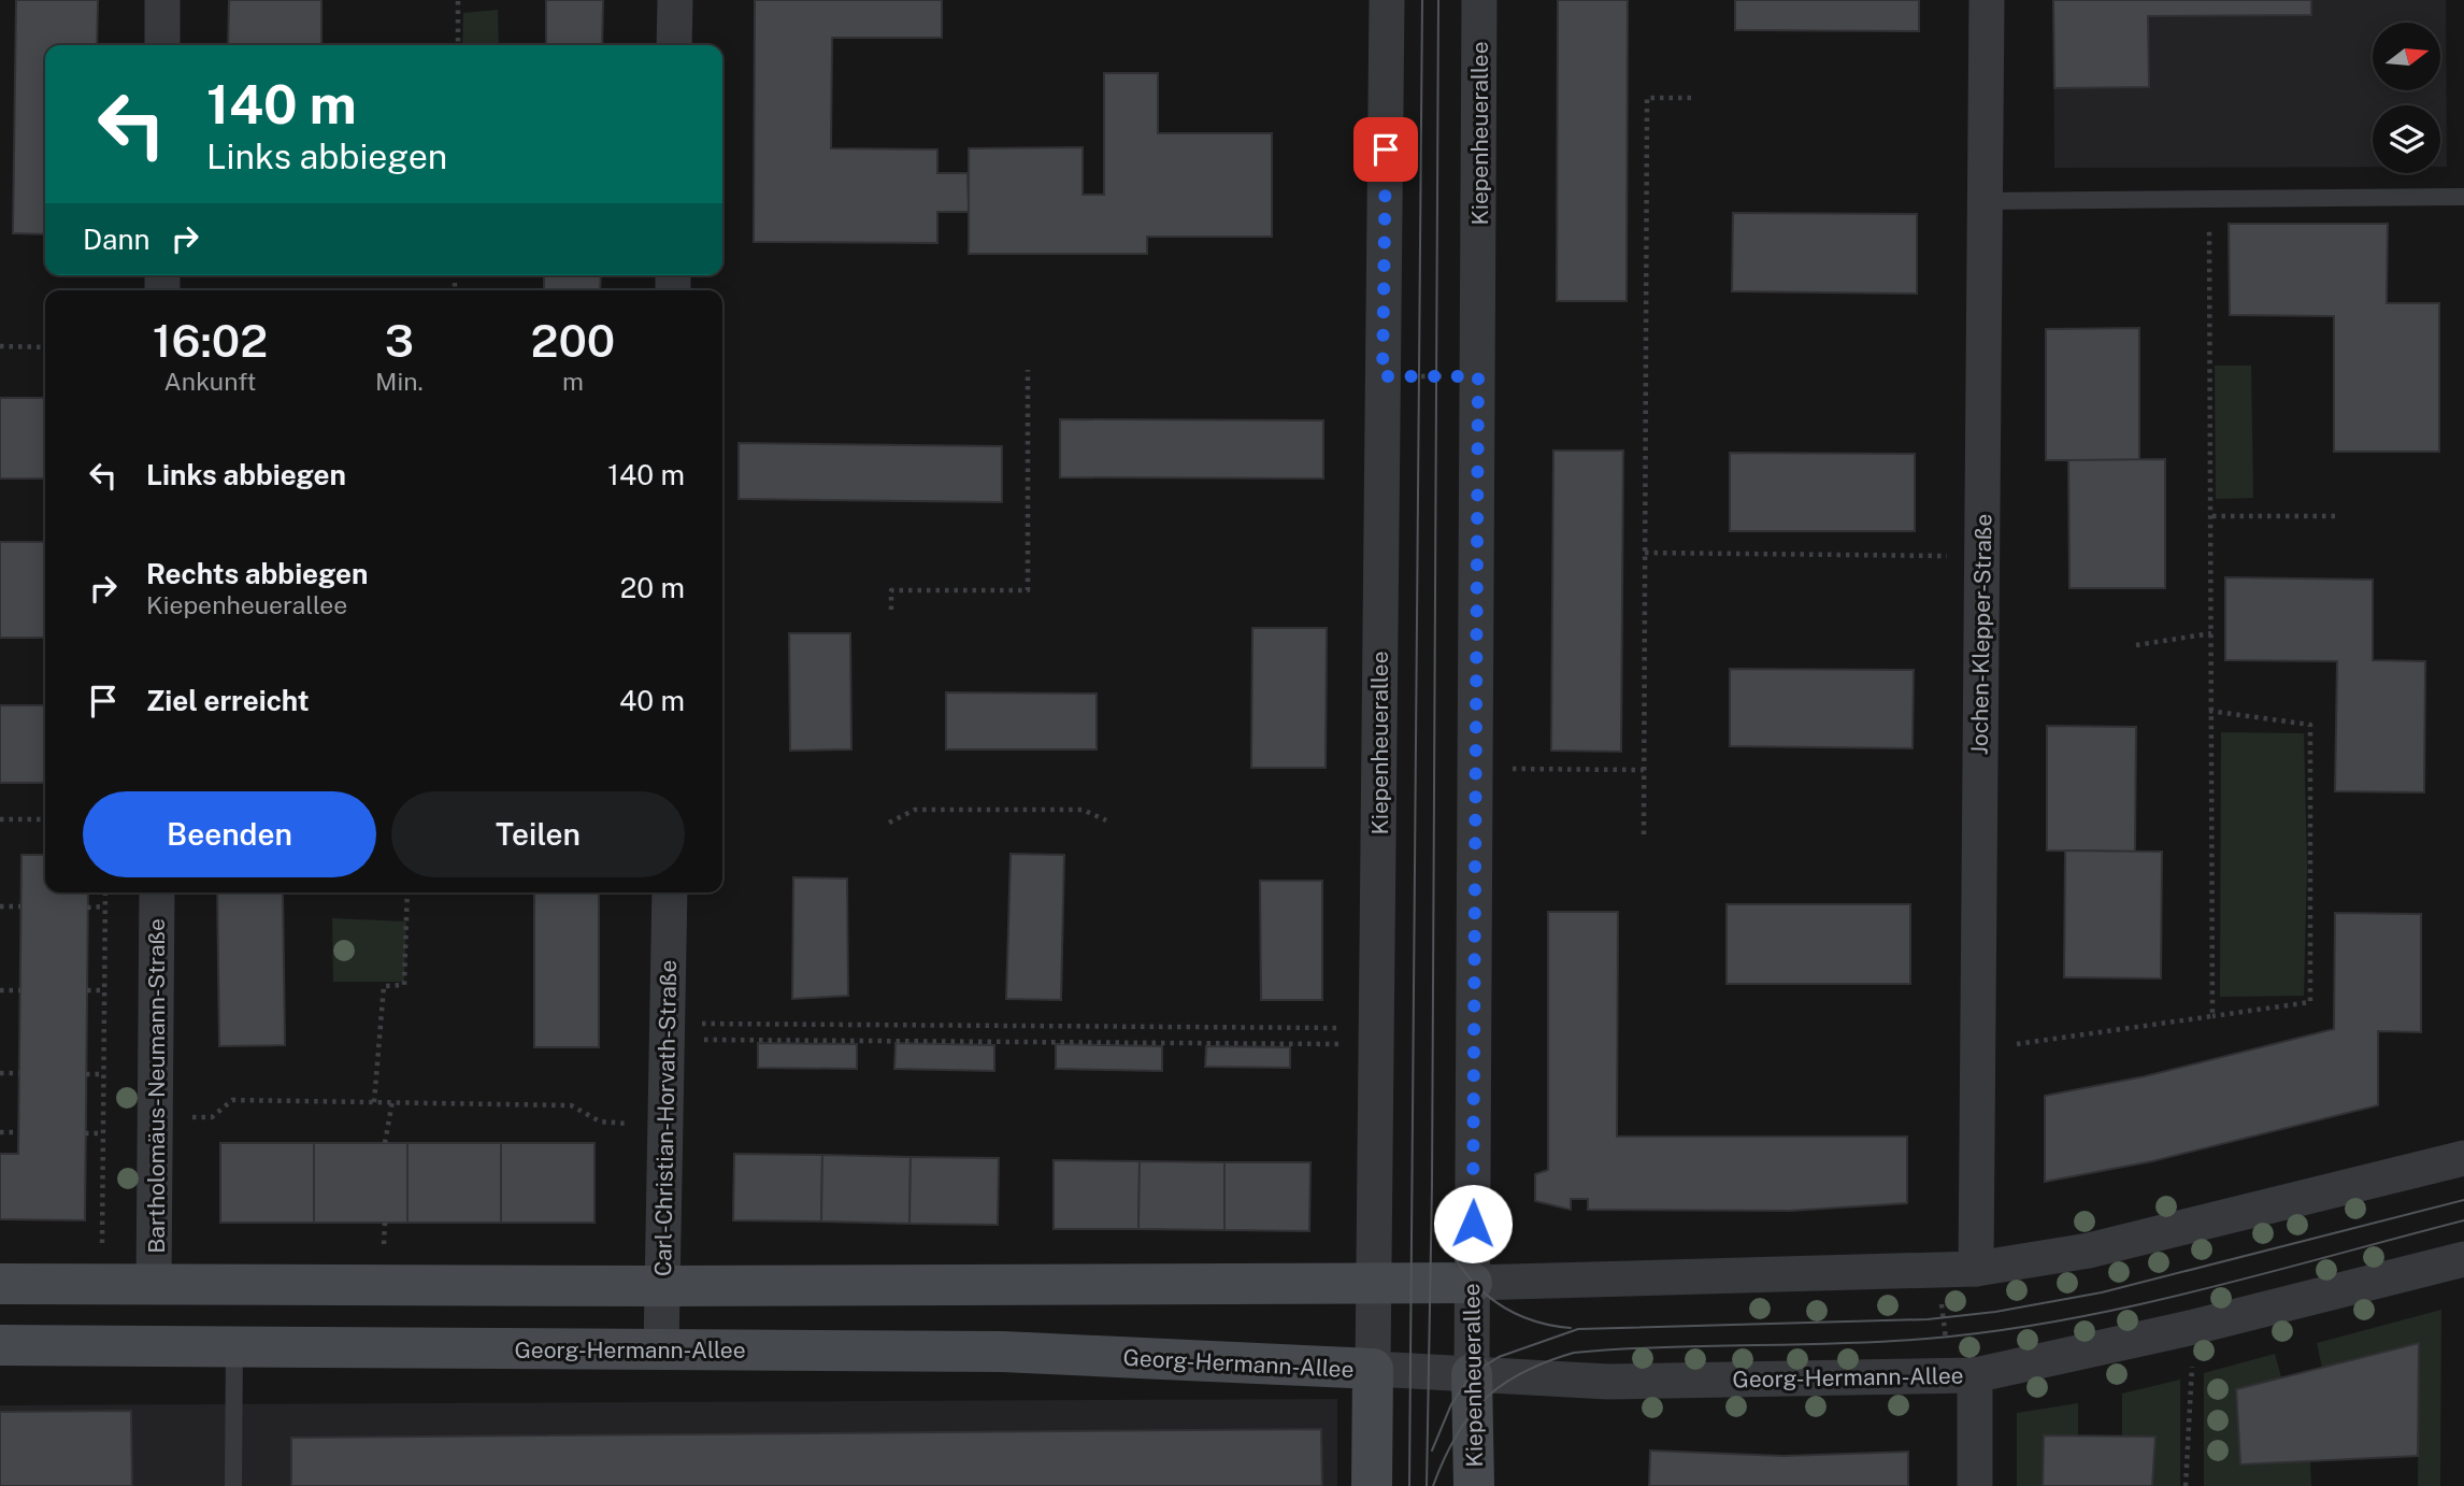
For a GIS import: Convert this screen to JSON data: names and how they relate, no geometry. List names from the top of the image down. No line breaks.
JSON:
{"streets":{"street":["Kiepenheuerallee","Jochen-Klepper-Straße","Bartholomäus-Neumann-Straße","Carl-Christian-Horvath-Straße","Georg-Hermann-Allee"]},"crossings":[["Kiepenheuerallee","Georg-Hermann-Allee"],["Carl-Christian-Horvath-Straße","Georg-Hermann-Allee"]],"north":"right","page":{"turn":["140 m","Links abbiegen"],"then":"Dann","eta":["16:02","Ankunft","3","Min.","200","m"],"list":[{"name":"Links abbiegen","value":"140 m"},{"name":"Rechts abbiegen","note":"Kiepenheuerallee","value":"20 m"},{"name":"Ziel erreicht","value":"40 m"}],"buttons":["Beenden","Teilen"]}}
